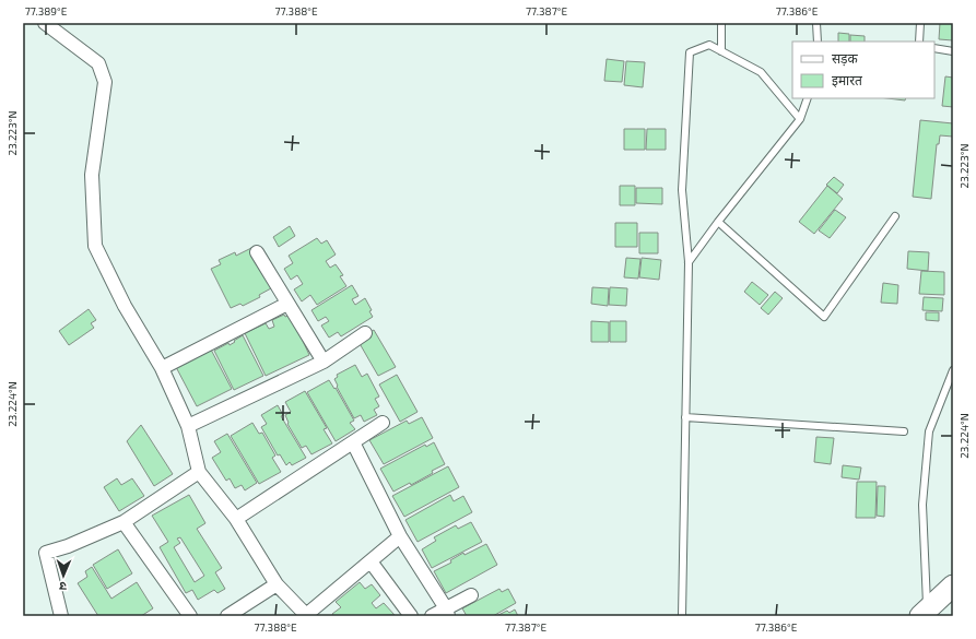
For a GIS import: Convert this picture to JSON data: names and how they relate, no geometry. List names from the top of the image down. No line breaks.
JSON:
{"legend":["सड़क","इमारत"],"north":"bottom","coordinates":["77.389°E","77.388°E","77.387°E","77.386°E","23.223°N","23.224°N"]}
